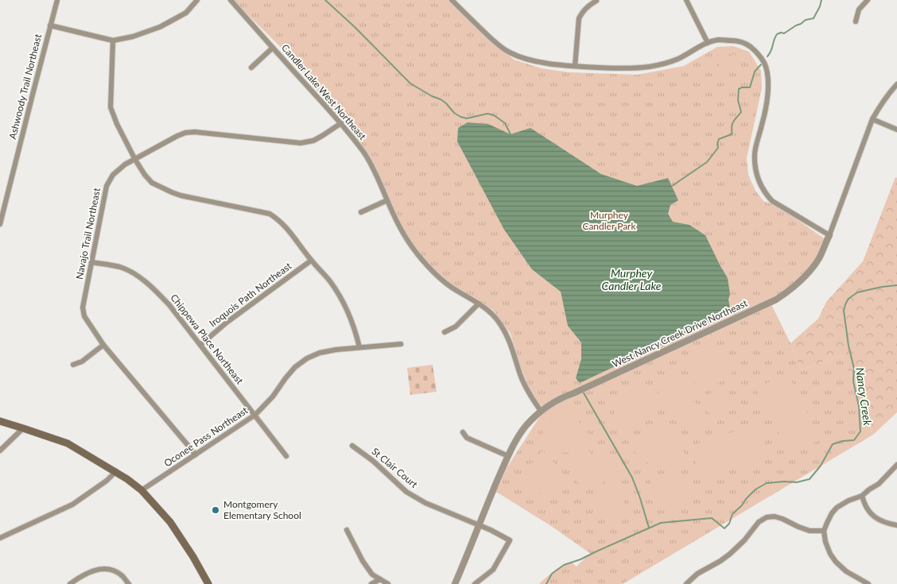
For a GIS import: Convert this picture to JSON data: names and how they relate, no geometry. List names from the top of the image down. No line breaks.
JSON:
{"streets":{"street":["Ashwoody Trail Northeast","Candler Lake West Northeast","Navajo Trail Northeast","Iroquois Path Northeast","West Nancy Creek Drive Northeast","Chippewa Place Northeast","Oconee Pass Northeast","St Clair Court"]},"crossings":[["Candler Lake West Northeast","Navajo Trail Northeast"],["Candler Lake West Northeast","West Nancy Creek Drive Northeast"],["Navajo Trail Northeast","Chippewa Place Northeast"],["Navajo Trail Northeast","Oconee Pass Northeast"],["Iroquois Path Northeast","Chippewa Place Northeast"],["West Nancy Creek Drive Northeast","St Clair Court"],["Chippewa Place Northeast","Oconee Pass Northeast"]],"water":["Murphey Candler Lake","Nancy Creek"],"parks":["Murphey Candler Park"],"places":["Montgomery Elementary School"]}
